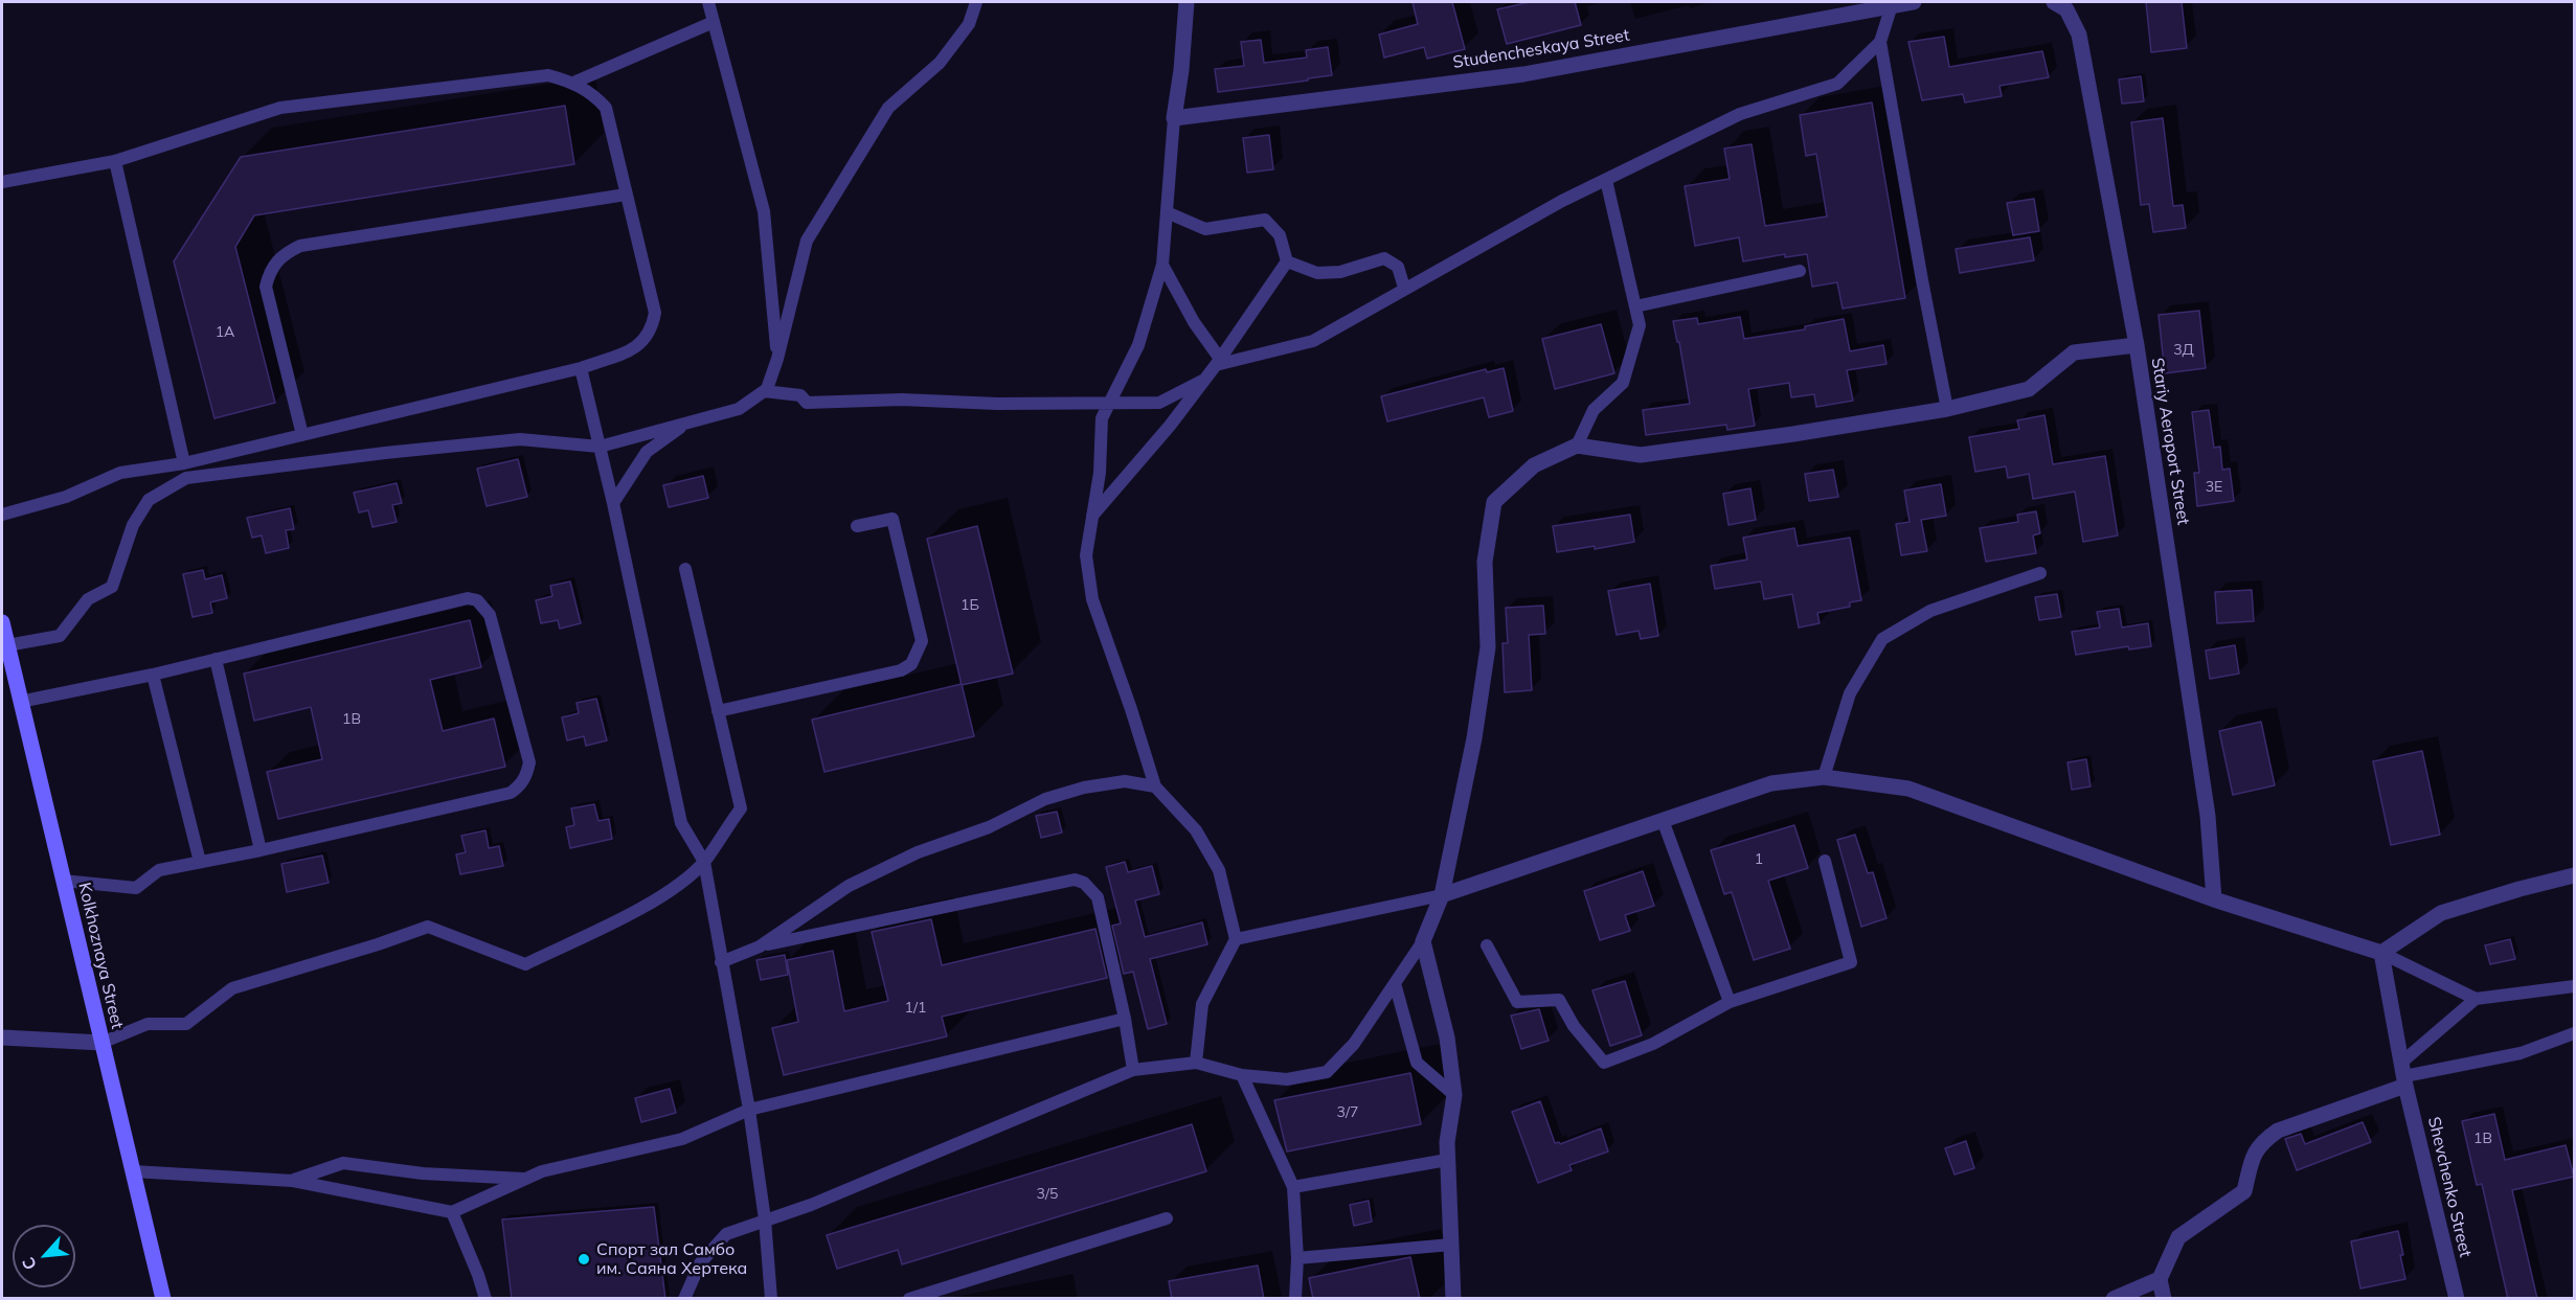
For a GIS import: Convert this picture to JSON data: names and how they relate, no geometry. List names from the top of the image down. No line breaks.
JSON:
{"streets":{"main road":["Kolkhoznaya Street"],"street":["Studencheskaya Street","Stariy Aeroport Street","Shevchenko Street"]},"places":["Спорт зал Самбо им. Саяна Хертека"],"house_numbers":["1А","3Д","3Е","1Б","1В","1","1/1","3/7","1В","3/5"],"north":"bottom left"}
